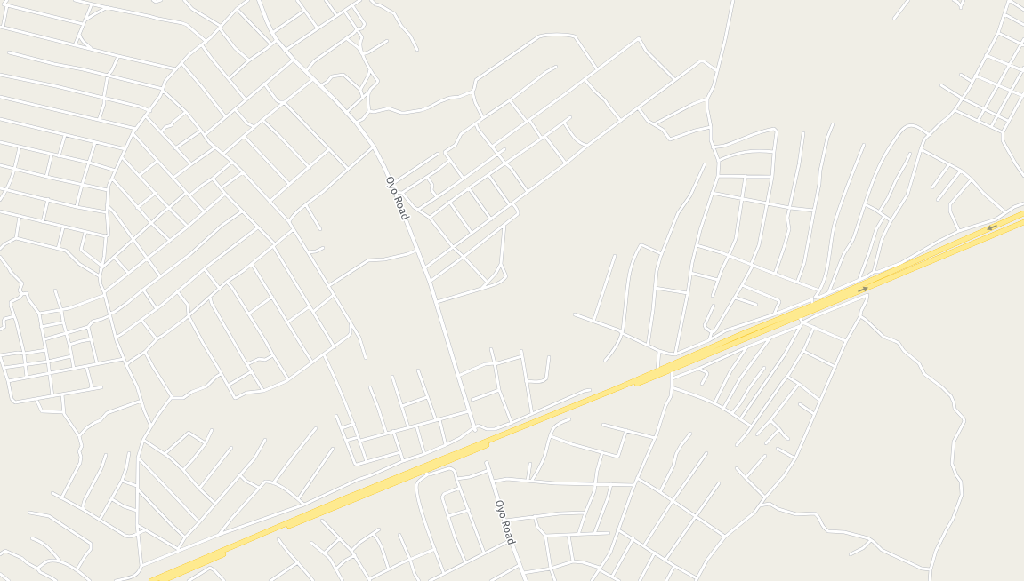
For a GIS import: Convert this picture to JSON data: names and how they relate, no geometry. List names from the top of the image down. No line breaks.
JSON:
{"streets":{"street":["Oyo Road"]}}
